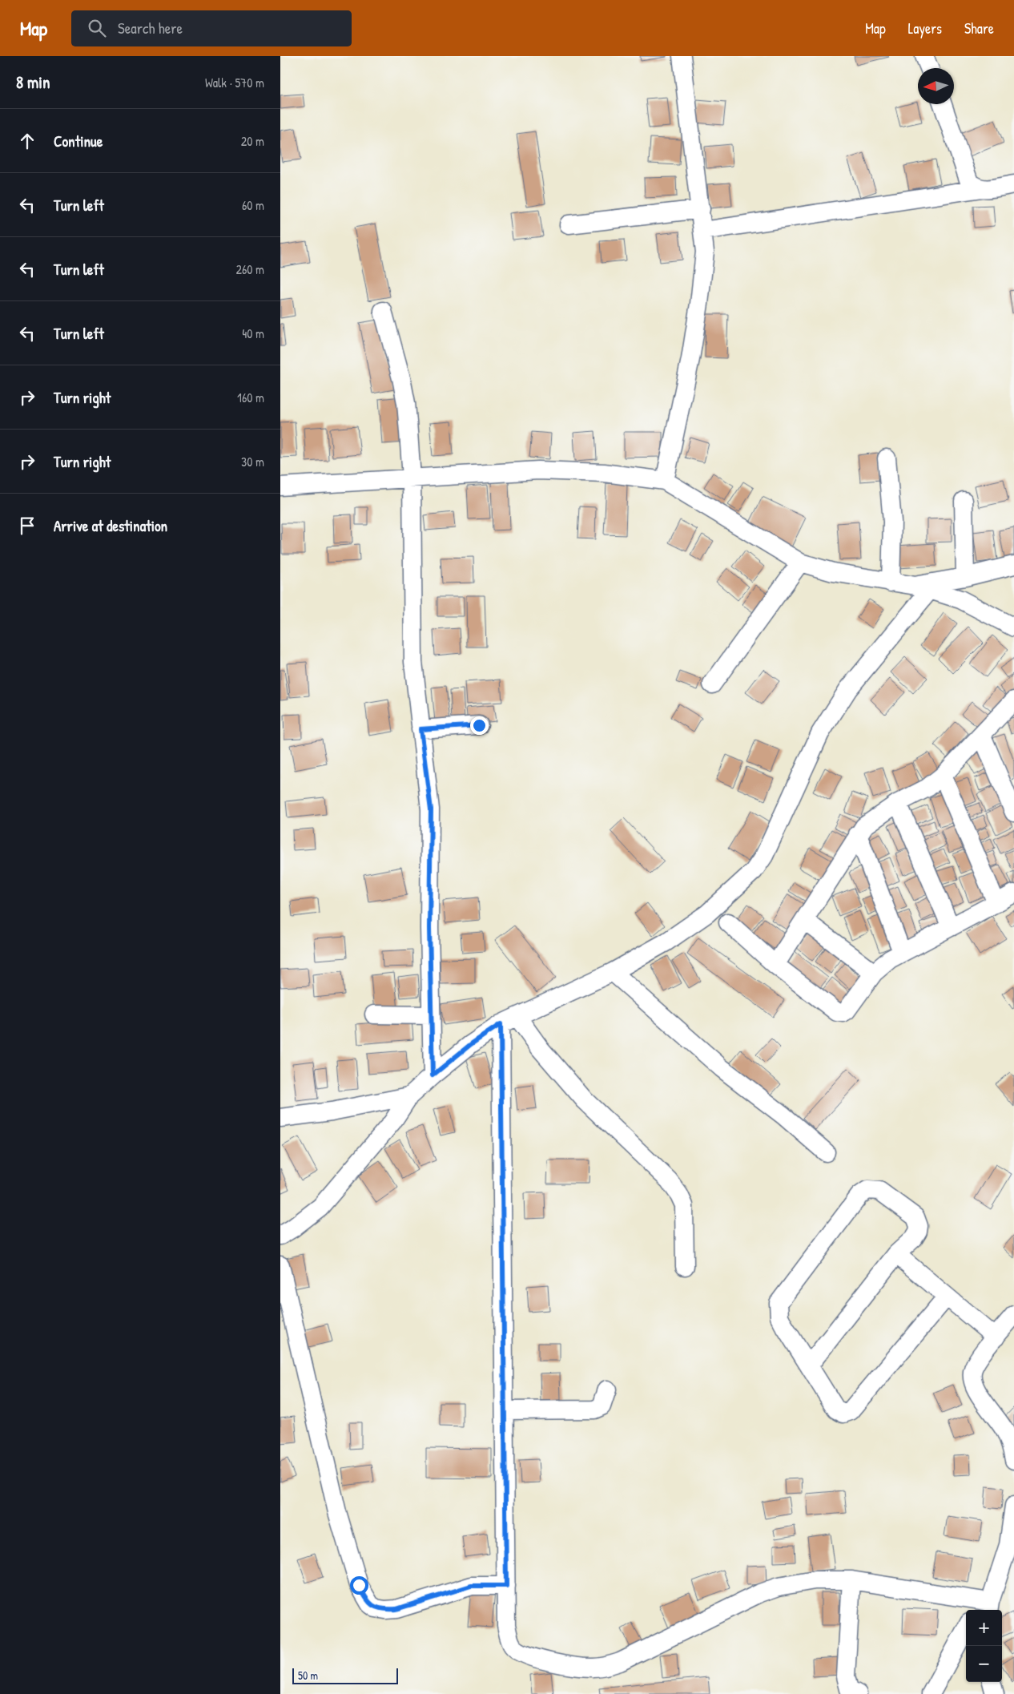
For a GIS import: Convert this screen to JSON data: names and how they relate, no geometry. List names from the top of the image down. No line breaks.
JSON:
{"scale_bar":"50 m","north":"left","page":{"header":"Map","search":"Search here","nav":["Map","Layers","Share"],"heading":["8 min","Walk · 570 m"],"list":[["Continue","20 m"],["Turn left","60 m"],["Turn left","260 m"],["Turn left","40 m"],["Turn right","160 m"],["Turn right","30 m"],"Arrive at destination"],"map_buttons":["+","−"],"scale":"50 m"}}
